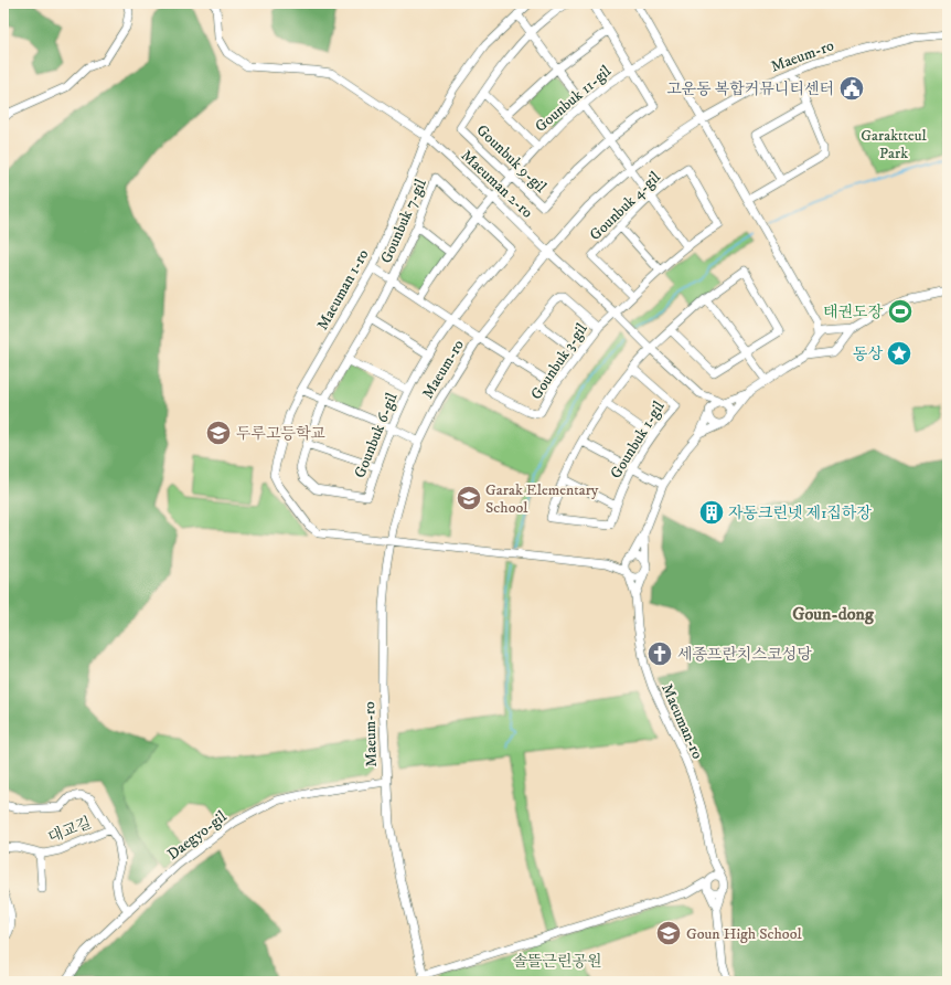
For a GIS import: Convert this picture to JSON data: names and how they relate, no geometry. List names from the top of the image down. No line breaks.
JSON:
{"streets":{"street":["Maeum-ro","Gounbuk 11-gil","Gounbuk 9-gil","Maeuman 2-ro","Gounbuk 4-gil","Gounbuk 7-gil","Maeuman 1-ro","Gounbuk 3-gil","Gounbuk 6-gil","Gounbuk 1-gil","Maeuman-ro","대교길","Daegyo-gil"]},"crossings":[["Maeum-ro","Maeuman 2-ro"],["Maeum-ro","Maeuman 1-ro"],["Maeum-ro","Daegyo-gil"],["Maeuman 2-ro","Gounbuk 4-gil"],["Maeuman 2-ro","Maeuman 1-ro"],["Maeuman 2-ro","Gounbuk 1-gil"],["Gounbuk 4-gil","Gounbuk 3-gil"],["Gounbuk 7-gil","Gounbuk 6-gil"],["대교길","Daegyo-gil"]],"districts":["Goun-dong"],"parks":["Garaktteul Park","솔뜰근린공원"],"places":{"public building":["고운동 복합커뮤니티센터"],"sports":["태권도장"],"place":["동상"],"school or university":["두루고등학교","Garak Elementary School","Goun High School"],"building":["자동크린넷 제1집하장"],"church":["세종프란치스코성당"]}}
